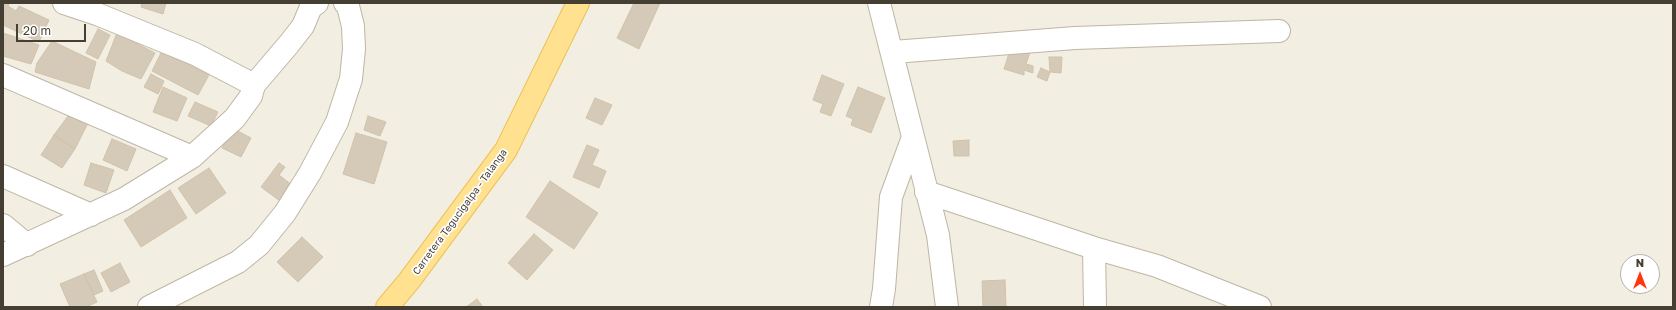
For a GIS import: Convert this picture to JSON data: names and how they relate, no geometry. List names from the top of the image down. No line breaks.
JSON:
{"streets":{"main road":["Carretera Tegucigalpa - Talanga"]},"scale_bar":"20 m","north":"top"}
